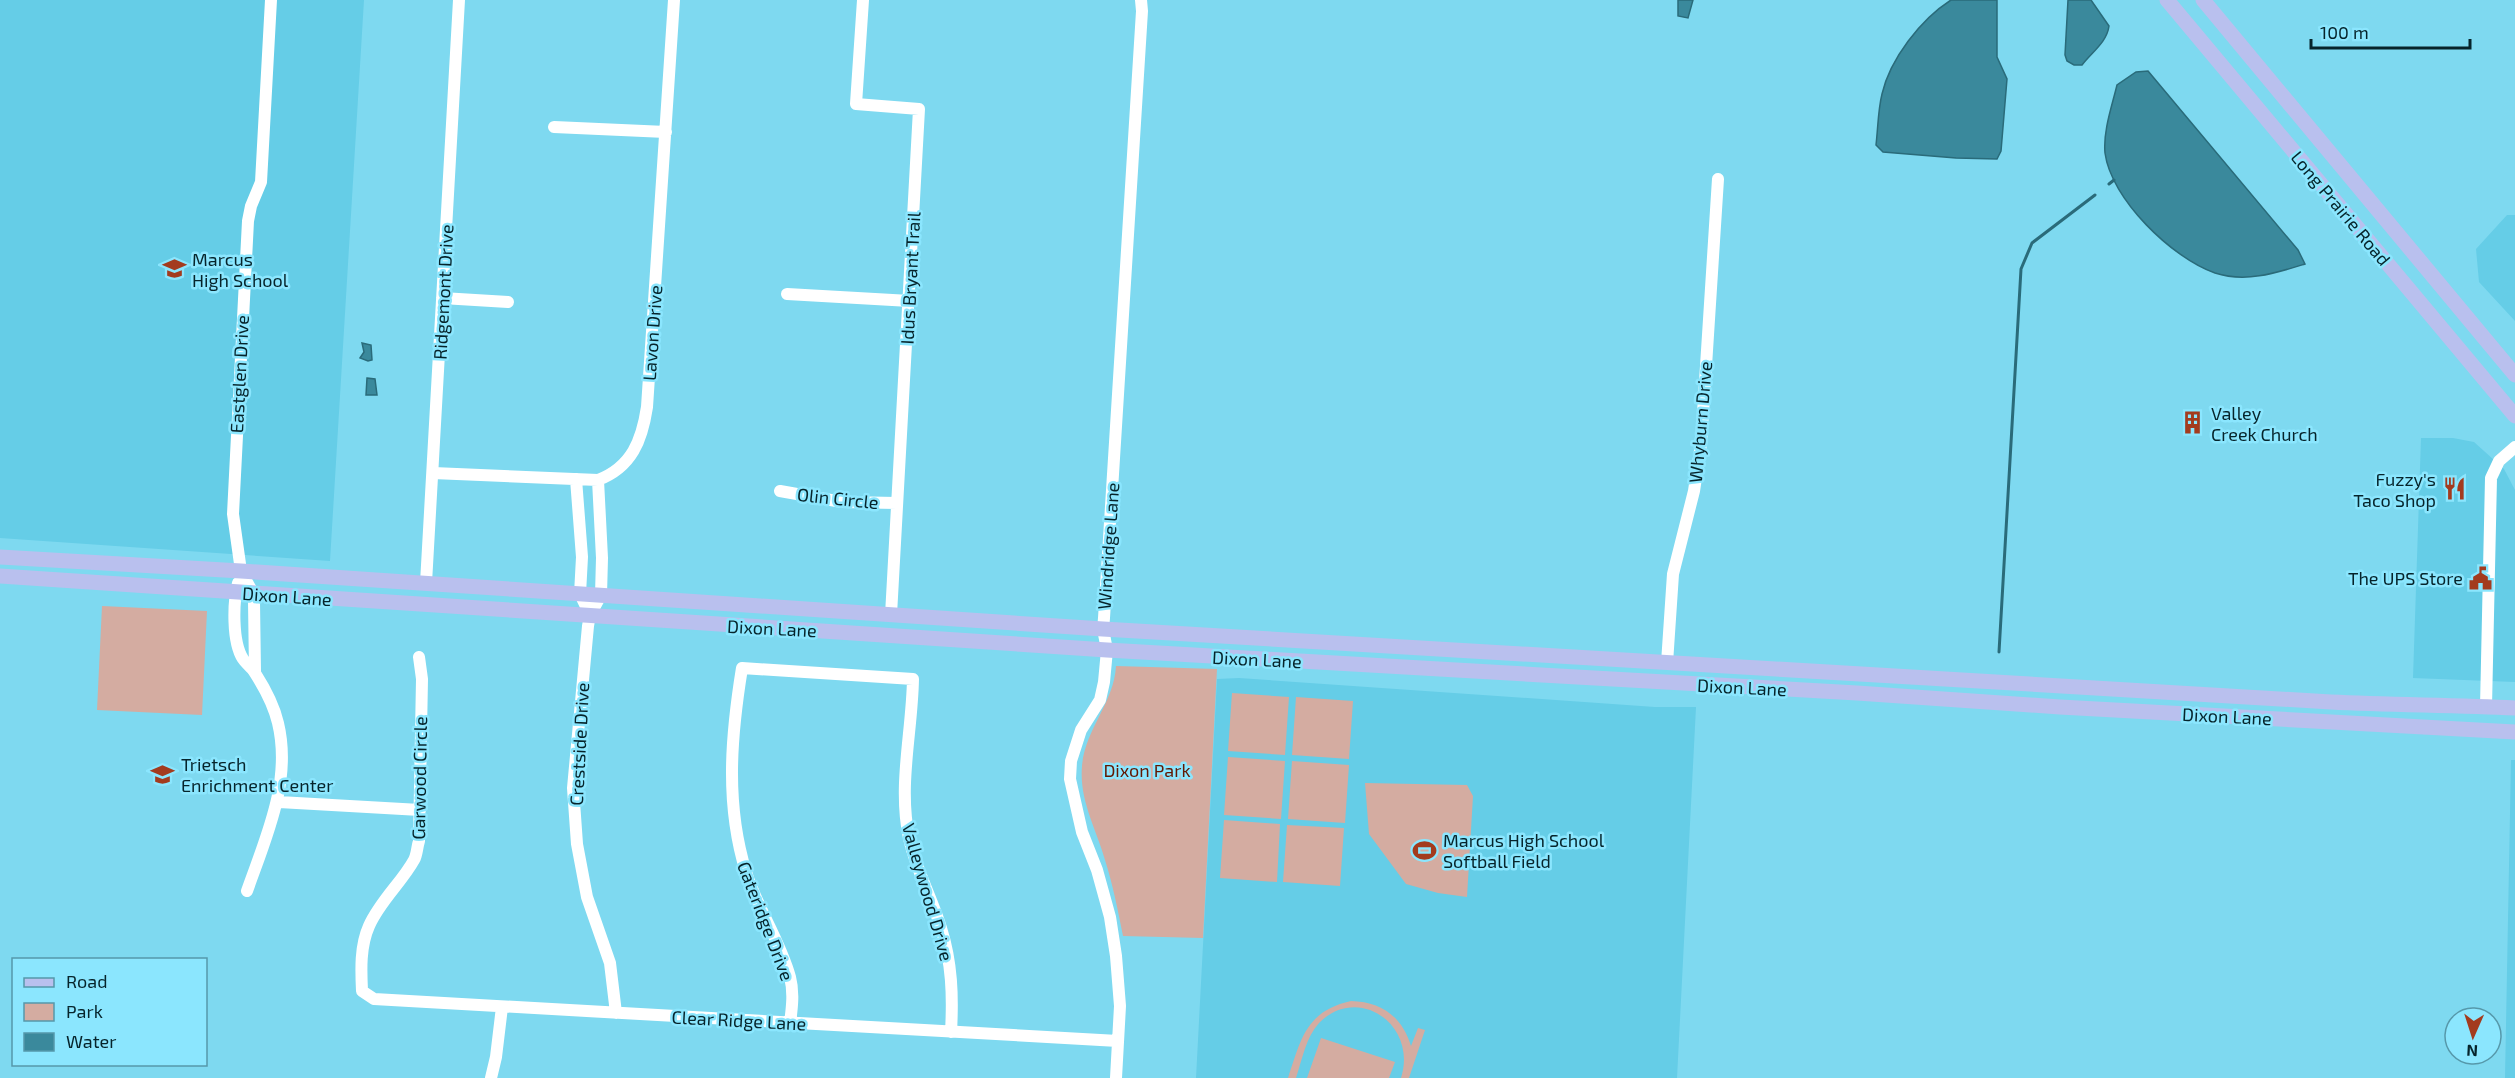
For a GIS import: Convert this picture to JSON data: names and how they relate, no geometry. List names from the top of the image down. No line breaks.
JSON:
{"streets":{"main road":["Long Prairie Road","Dixon Lane"],"street":["Idus Bryant Trail","Ridgemont Drive","Lavon Drive","Eastglen Drive","Whyburn Drive","Olin Circle","Windridge Lane","Crestside Drive","Garwood Circle","Valleywood Drive","Gateridge Drive","Clear Ridge Lane"]},"crossings":[["Idus Bryant Trail","Olin Circle"],["Idus Bryant Trail","Dixon Lane"],["Ridgemont Drive","Dixon Lane"],["Eastglen Drive","Dixon Lane"],["Whyburn Drive","Dixon Lane"],["Windridge Lane","Dixon Lane"],["Windridge Lane","Clear Ridge Lane"],["Dixon Lane","Crestside Drive"],["Crestside Drive","Clear Ridge Lane"],["Garwood Circle","Clear Ridge Lane"],["Valleywood Drive","Gateridge Drive"],["Valleywood Drive","Clear Ridge Lane"],["Gateridge Drive","Clear Ridge Lane"]],"parks":["Dixon Park"],"places":{"school or university":["Marcus High School","Trietsch Enrichment Center"],"building":["Valley Creek Church"],"restaurant":["Fuzzy's Taco Shop"],"public building":["The UPS Store"],"sports":["Marcus High School Softball Field"]},"legend":["Road","Park","Water"],"scale_bar":"100 m","north":"bottom"}
